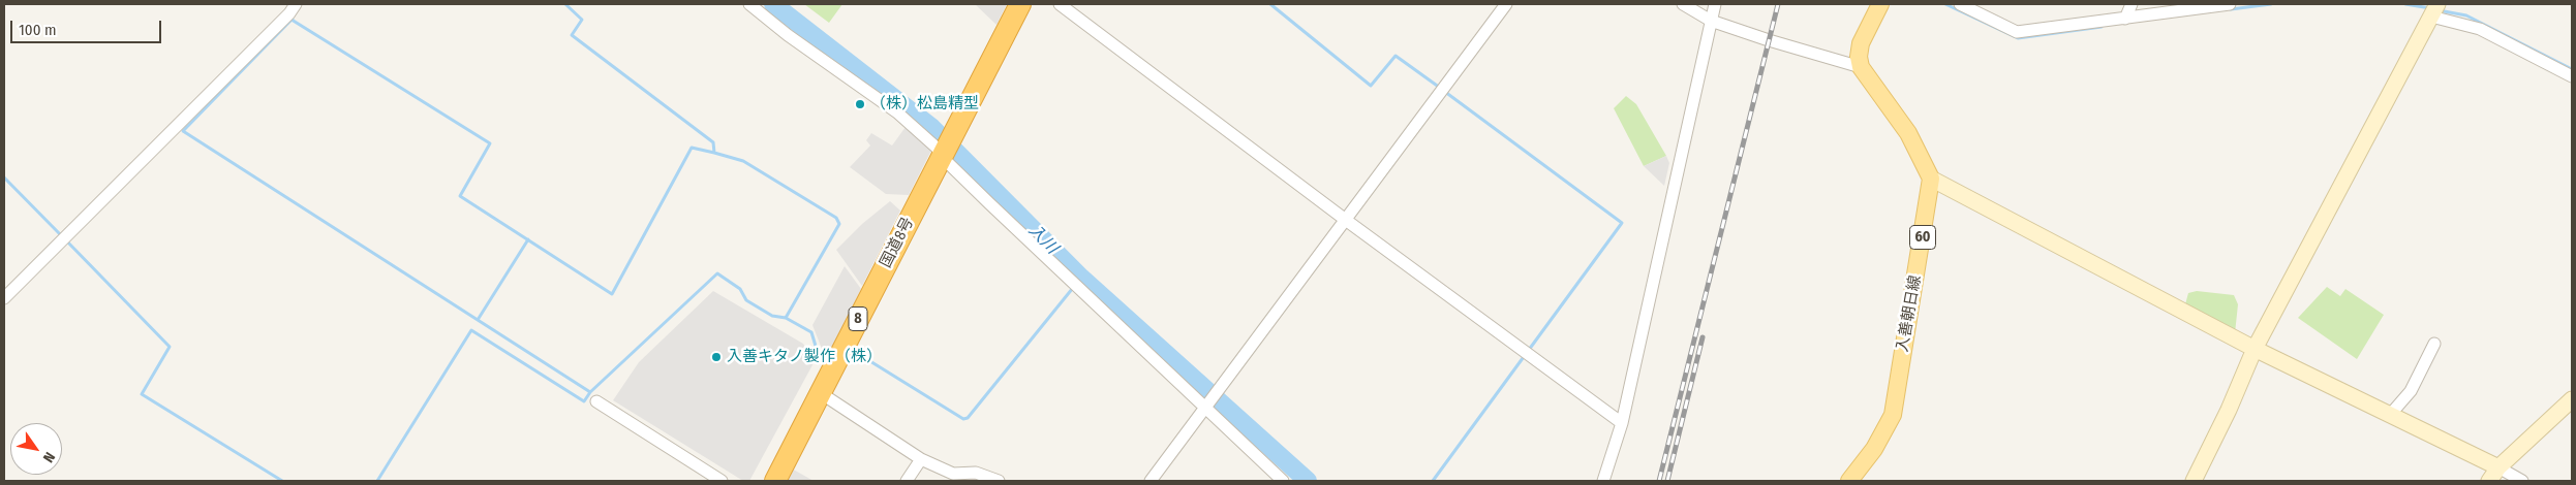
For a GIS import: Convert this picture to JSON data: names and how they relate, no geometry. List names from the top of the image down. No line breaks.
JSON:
{"streets":{"highway":["国道8号","8"],"main road":["60","入善朝日線"]},"water":["入川"],"places":["（株）松島精型","入善キタノ製作（株）"],"scale_bar":"100 m","north":"bottom right"}
